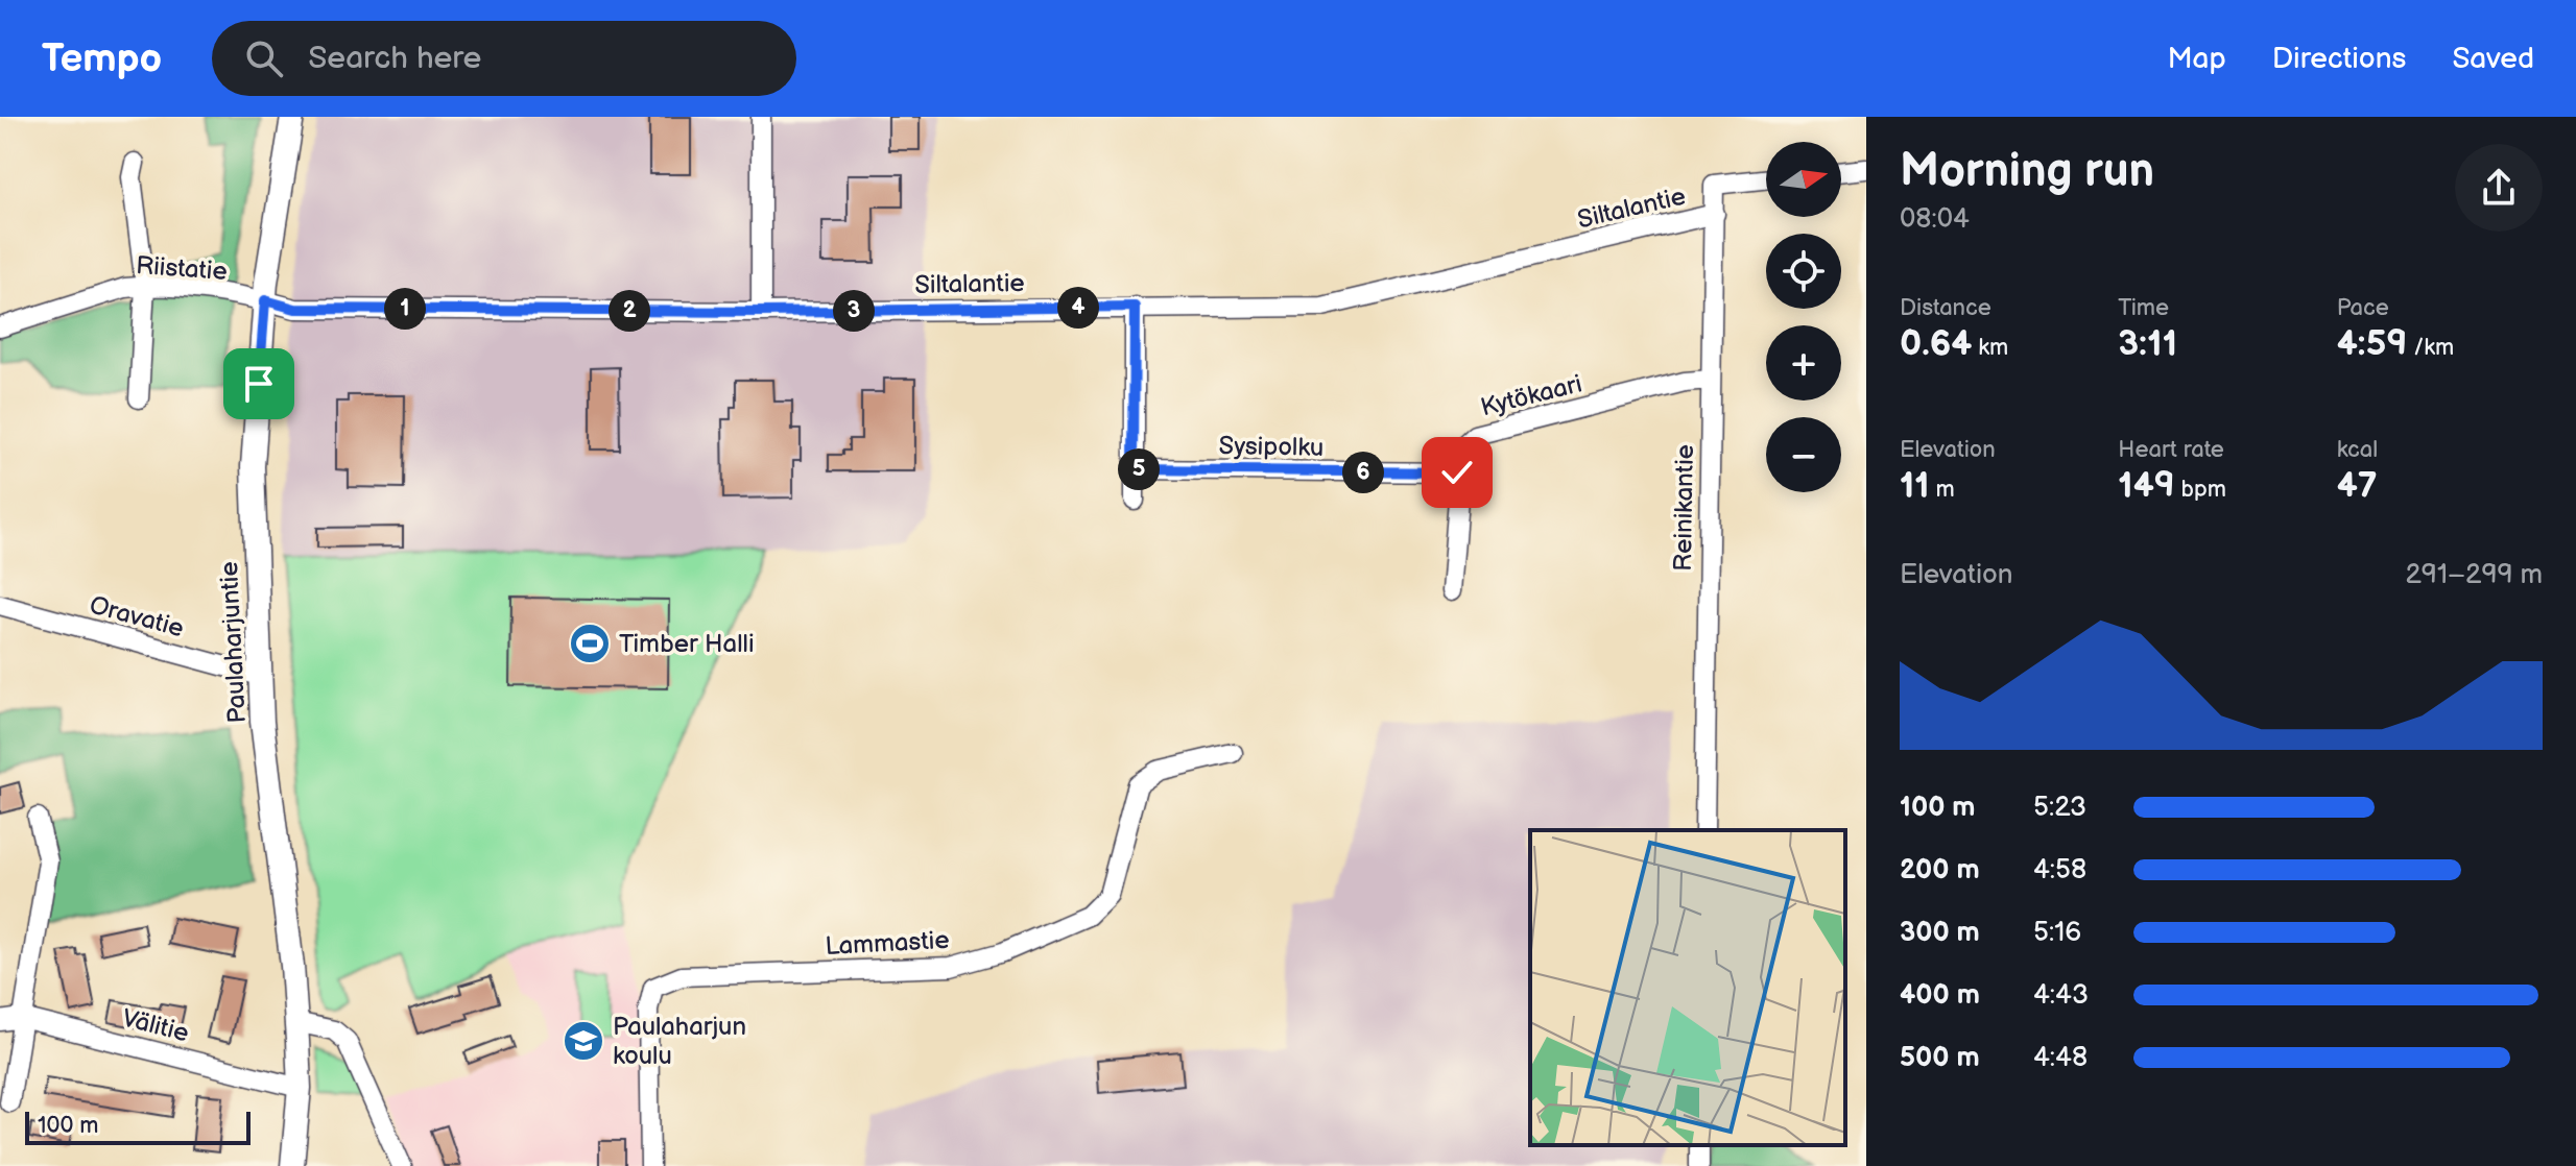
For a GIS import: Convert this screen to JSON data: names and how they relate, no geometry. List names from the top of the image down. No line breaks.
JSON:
{"streets":{"main road":["Paulaharjuntie"],"street":["Siltalantie","Riistatie","Kytökaari","Sysipolku","Reinikantie","Oravatie","Lammastie","Välitie"]},"crossings":[["Siltalantie","Riistatie"],["Siltalantie","Reinikantie"],["Siltalantie","Paulaharjuntie"],["Riistatie","Paulaharjuntie"],["Kytökaari","Sysipolku"],["Kytökaari","Reinikantie"],["Oravatie","Paulaharjuntie"],["Paulaharjuntie","Välitie"]],"places":{"sports":["Timber Halli"],"school or university":["Paulaharjun koulu"]},"scale_bar":"100 m","north":"right","page":{"header":"Tempo","search":"Search here","nav":["Map","Directions","Saved"],"heading":["Morning run","08:04"],"map_buttons":["+","−"],"stats":[["Distance","0.64 km"],["Time","3:11"],["Pace","4:59 /km"],["Elevation","11 m"],["Heart rate","149 bpm"],["kcal","47"]],"pins":["4","1","2","3","5","6"],"chart":["Elevation","291–299 m"],"list":[{"name":"100 m","note":"5:23"},{"name":"200 m","note":"4:58"},{"name":"300 m","note":"5:16"},{"name":"400 m","note":"4:43"},{"name":"500 m","note":"4:48"}],"scale":"100 m"}}
